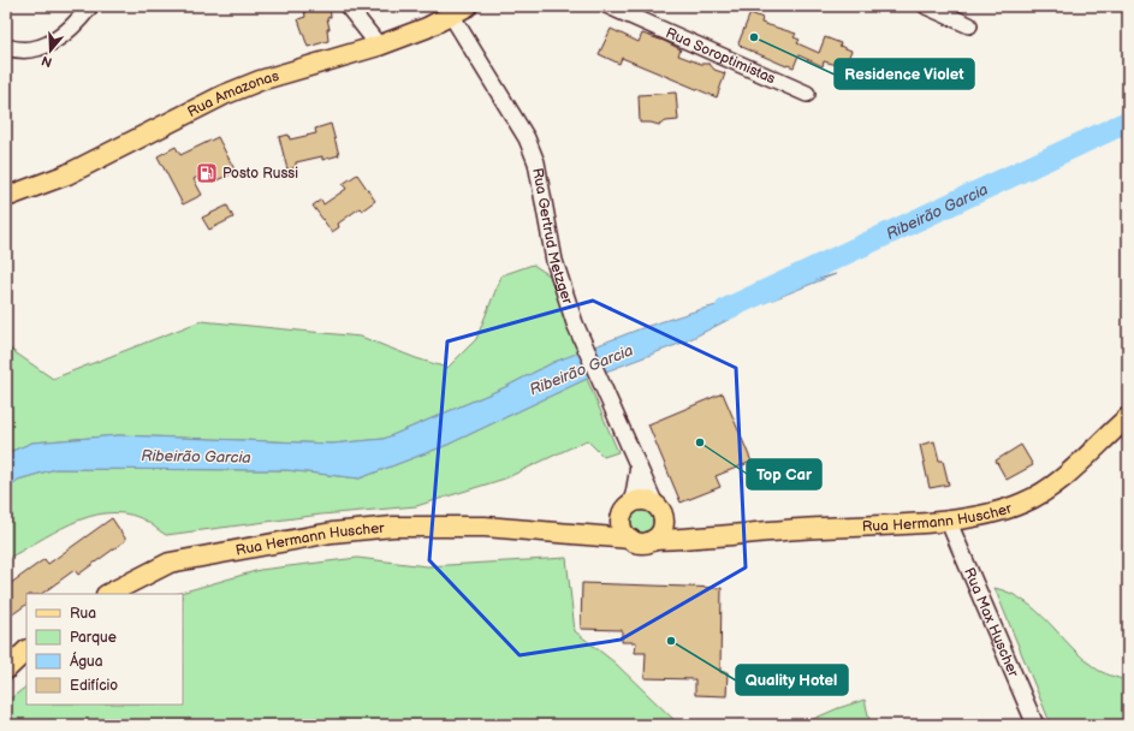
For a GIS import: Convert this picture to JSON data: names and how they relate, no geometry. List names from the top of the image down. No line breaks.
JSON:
{"streets":{"main road":["Rua Amazonas","Rua Hermann Huscher"],"street":["Rua Soroptimistas","Rua Gertrud Metzger","Rua Max Huscher"]},"crossings":[["Rua Amazonas","Rua Gertrud Metzger"],["Rua Gertrud Metzger","Rua Hermann Huscher"],["Rua Hermann Huscher","Rua Max Huscher"]],"water":["Ribeirão Garcia"],"places":{"other":["Residence Violet","Top Car","Quality Hotel"],"fuel station":["Posto Russi"]},"legend":["Rua","Parque","Água","Edifício"],"north":"bottom"}
